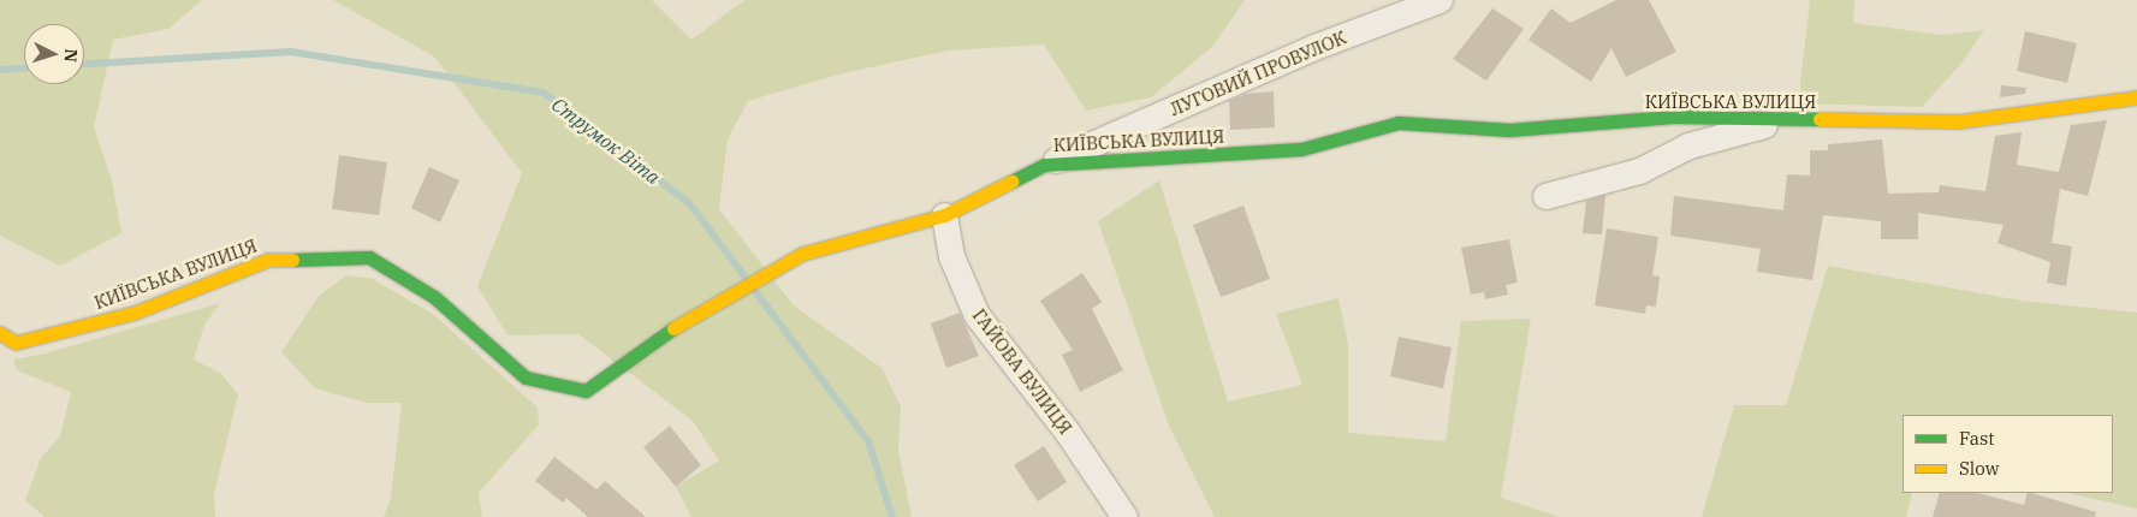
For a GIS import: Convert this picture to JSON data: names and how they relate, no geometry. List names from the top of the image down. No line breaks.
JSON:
{"streets":{"street":["ЛУГОВИЙ ПРОВУЛОК","КИЇВСЬКА ВУЛИЦЯ","ГАЙОВА ВУЛИЦЯ"]},"crossings":[["ЛУГОВИЙ ПРОВУЛОК","КИЇВСЬКА ВУЛИЦЯ"],["КИЇВСЬКА ВУЛИЦЯ","ГАЙОВА ВУЛИЦЯ"]],"water":["Струмок Віта"],"legend":["Fast","Slow"],"north":"right"}
